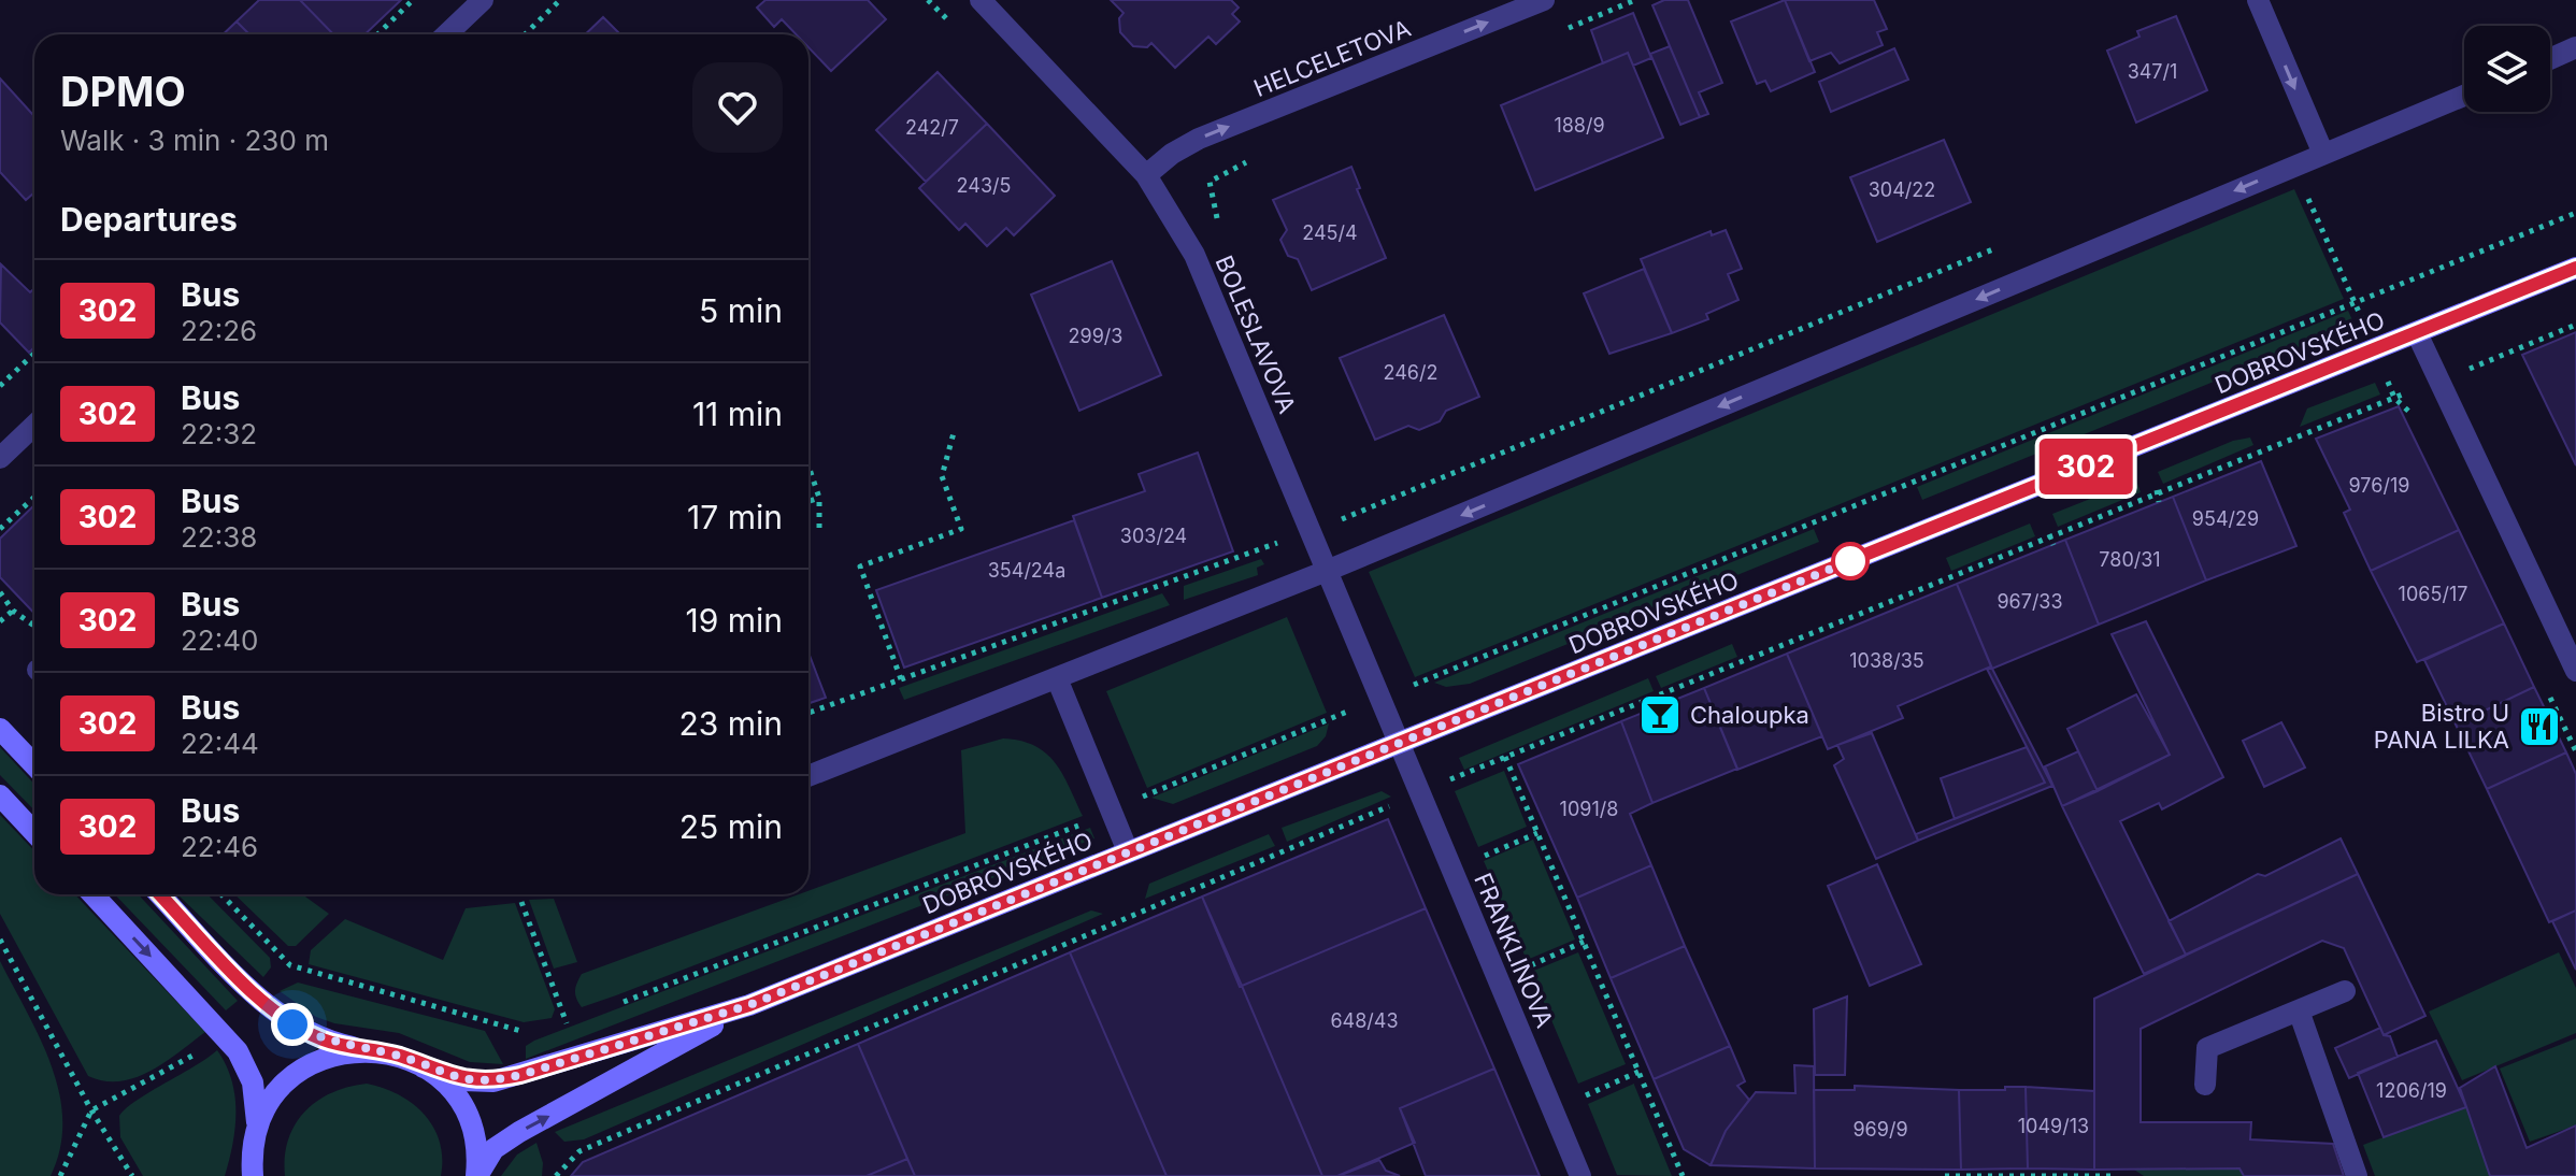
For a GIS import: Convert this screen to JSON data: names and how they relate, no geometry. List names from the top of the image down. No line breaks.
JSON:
{"streets":{"main road":["DOBROVSKÉHO"],"street":["HELCELETOVA","BOLESLAVOVA","FRANKLINOVA"]},"crossings":[["HELCELETOVA","BOLESLAVOVA"],["BOLESLAVOVA","DOBROVSKÉHO"],["BOLESLAVOVA","FRANKLINOVA"],["DOBROVSKÉHO","FRANKLINOVA"]],"one_way":["HELCELETOVA"],"places":{"bar":["Chaloupka"],"restaurant":["Bistro U PANA LILKA"]},"lines":["bus line 302"],"house_numbers":["347/1","188/9","242/7","243/5","304/22","245/4","299/3","246/2","976/19","954/29","303/24","780/31","354/24a","1065/17","967/33","1038/35","1091/8","648/43","1206/19","1049/13","969/9"],"page":{"on_map":"302","heading":[["DPMO","Walk · 3 min · 230 m"],"Departures"],"list":[{"mark":"302","name":"Bus","note":"22:26","value":"5 min"},{"mark":"302","name":"Bus","note":"22:32","value":"11 min"},{"mark":"302","name":"Bus","note":"22:38","value":"17 min"},{"mark":"302","name":"Bus","note":"22:40","value":"19 min"},{"mark":"302","name":"Bus","note":"22:44","value":"23 min"},{"mark":"302","name":"Bus","note":"22:46","value":"25 min"}]}}
